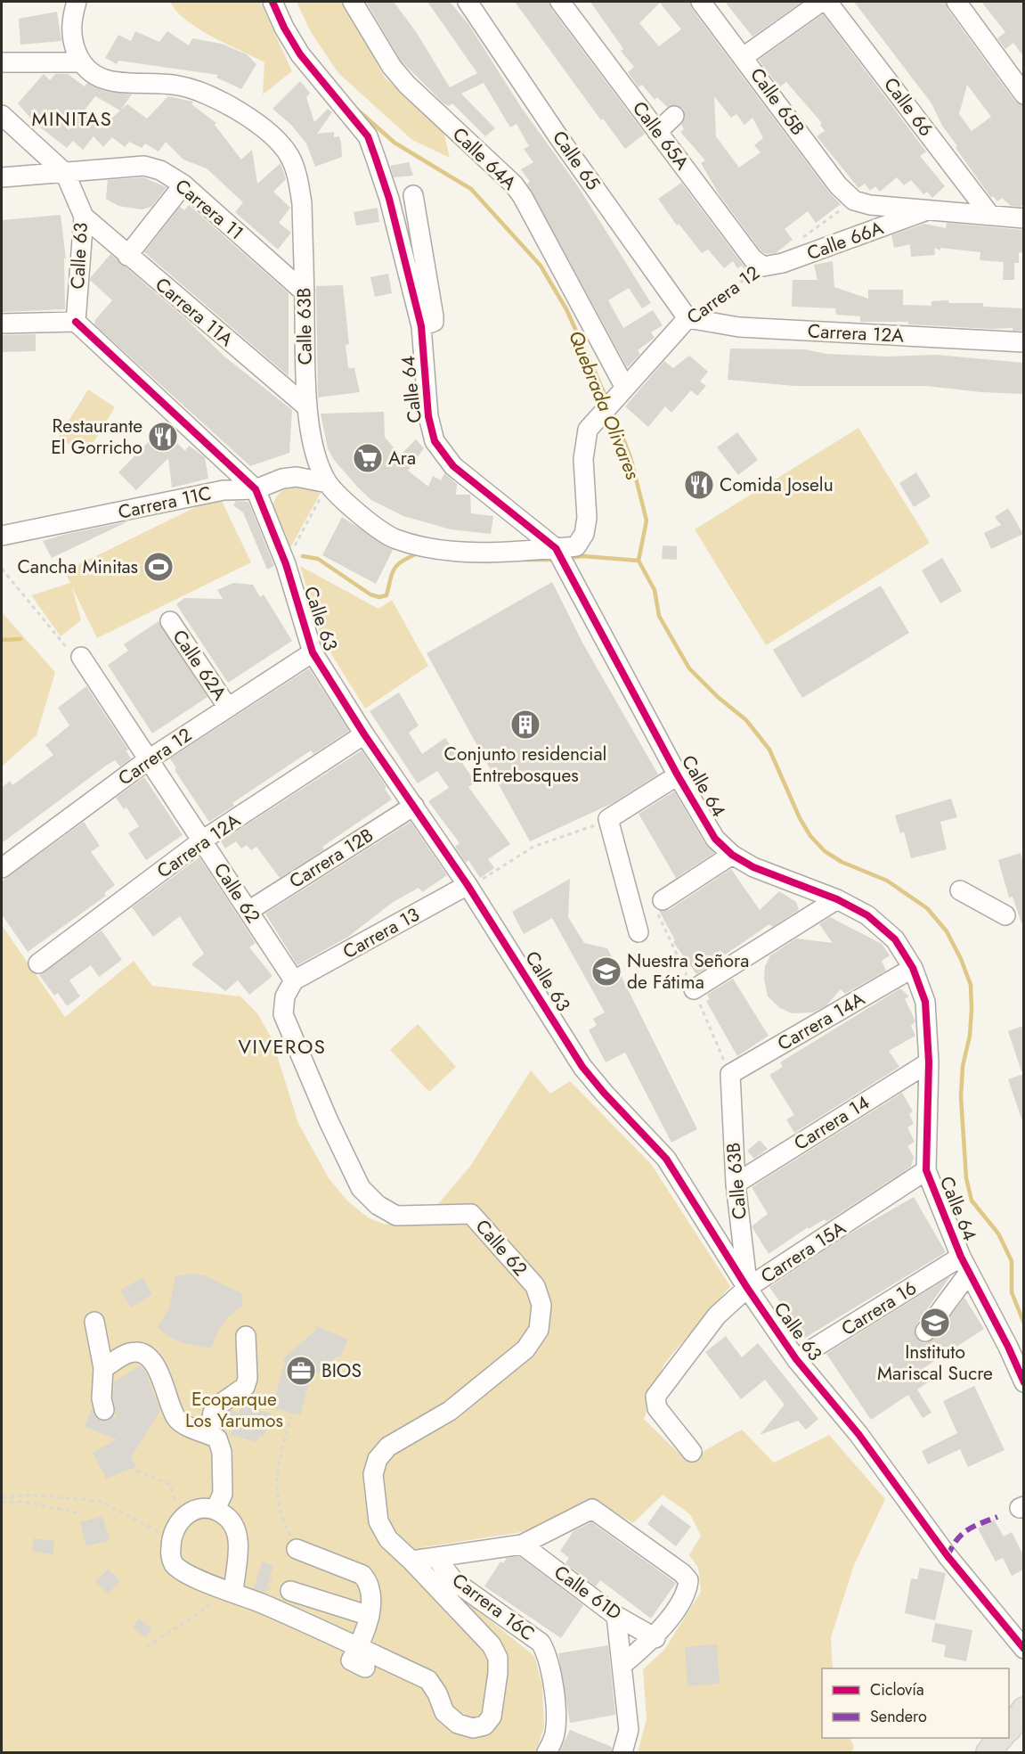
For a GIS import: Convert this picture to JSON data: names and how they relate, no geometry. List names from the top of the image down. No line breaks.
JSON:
{"streets":{"street":["Calle 65B","Calle 66","Calle 65A","Calle 64A","Calle 65","Carrera 11","Calle 66A","Calle 63","Carrera 12","Carrera 11A","Calle 63B","Carrera 12A","Calle 64","Carrera 11C","Calle 62A","Carrera 12B","Calle 62","Carrera 13","Carrera 14A","Carrera 14","Carrera 15A","Carrera 16","Calle 61D","Carrera 16C"]},"crossings":[["Calle 65A","Calle 66A"],["Calle 65A","Carrera 12"],["Calle 64A","Carrera 12"],["Calle 65","Carrera 12"],["Calle 65","Carrera 12A"],["Carrera 11","Calle 63"],["Carrera 11","Calle 63B"],["Calle 66A","Carrera 12"],["Calle 63","Carrera 12"],["Calle 63","Carrera 11A"],["Calle 63","Calle 63B"],["Calle 63","Carrera 12A"],["Calle 63","Carrera 11C"],["Calle 63","Carrera 12B"],["Calle 63","Carrera 13"],["Calle 63","Carrera 15A"],["Calle 63","Carrera 16"],["Carrera 12","Calle 63B"],["Carrera 12","Carrera 12A"],["Carrera 12","Calle 64"],["Carrera 12","Calle 62A"],["Carrera 12","Calle 62"],["Carrera 11A","Calle 63B"],["Calle 63B","Calle 64"],["Calle 63B","Carrera 11C"],["Calle 63B","Carrera 14A"],["Calle 63B","Carrera 14"],["Calle 63B","Carrera 15A"],["Carrera 12A","Calle 62"],["Calle 64","Carrera 14A"],["Calle 64","Carrera 14"],["Calle 64","Carrera 15A"],["Calle 64","Carrera 16"],["Carrera 12B","Calle 62"],["Calle 62","Carrera 13"]],"districts":["MINITAS","VIVEROS"],"water":["Quebrada Olivares"],"parks":["Ecoparque Los Yarumos"],"places":{"restaurant":["Restaurante El Gorricho","Comida Joselu"],"supermarket":["Ara"],"sports":["Cancha Minitas"],"building":["Conjunto residencial Entrebosques"],"school or university":["Nuestra Señora de Fátima","Instituto Mariscal Sucre"],"office":["BIOS"]},"legend":["Ciclovía","Sendero"]}
